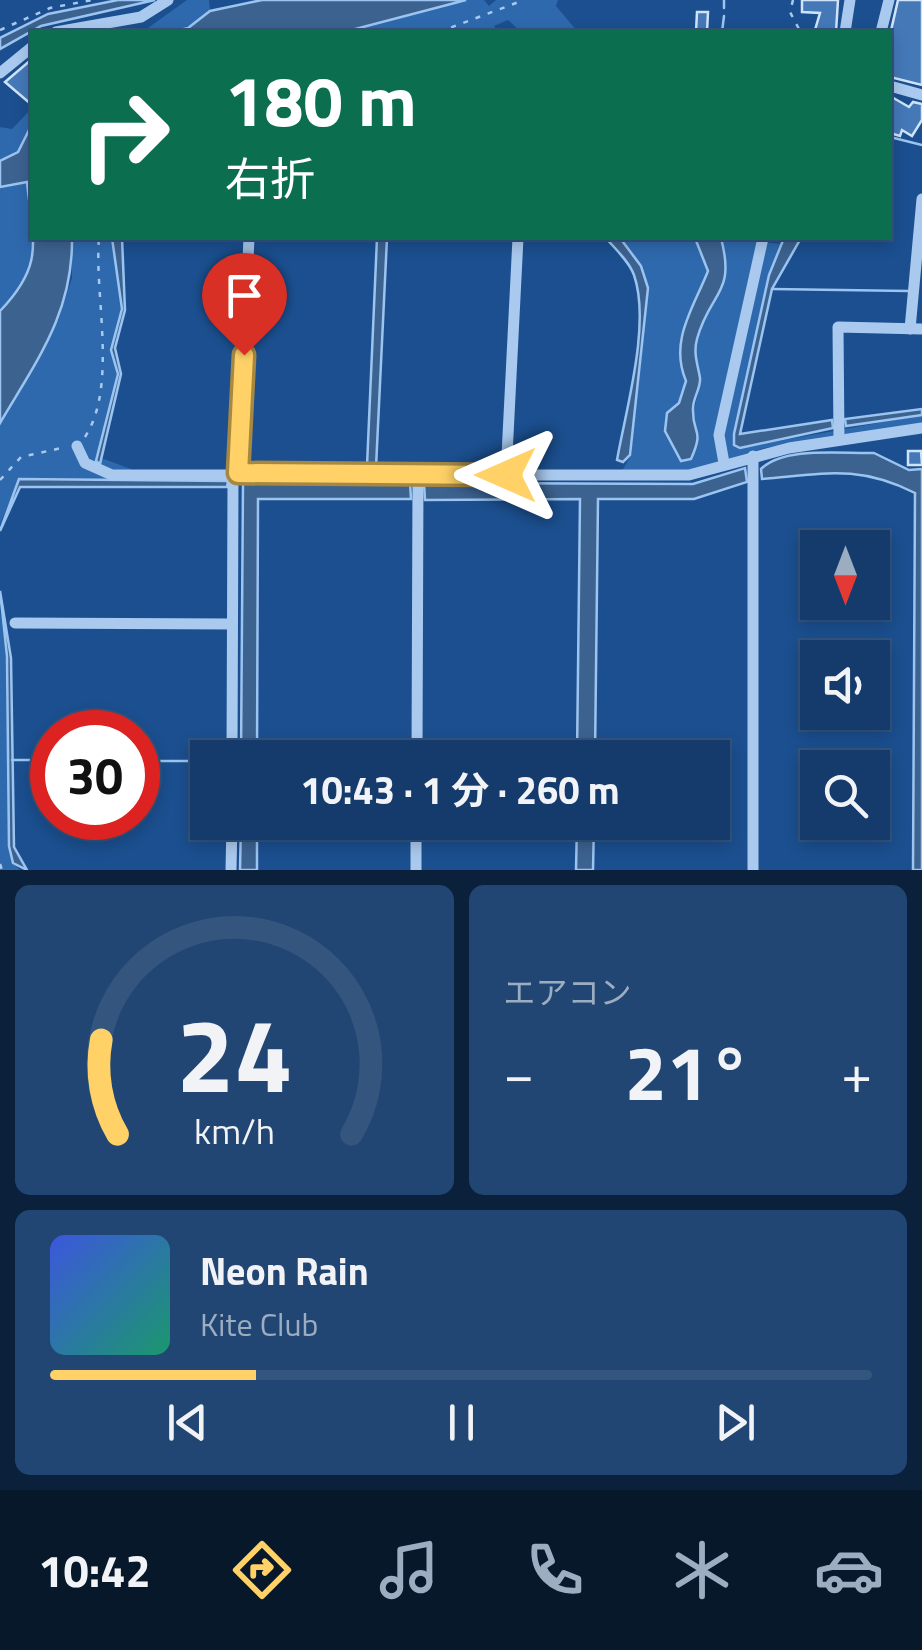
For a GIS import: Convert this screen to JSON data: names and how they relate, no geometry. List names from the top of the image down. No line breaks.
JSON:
{"north":"bottom","page":{"turn":["180 m","右折"],"limit":"30","trip":"10:43 · 1 分 · 260 m","tile":"エアコン","heat":["−","21°","+"],"song":["Neon Rain","Kite Club"],"tabs":"10:42","gauge":["24","km/h"]}}
